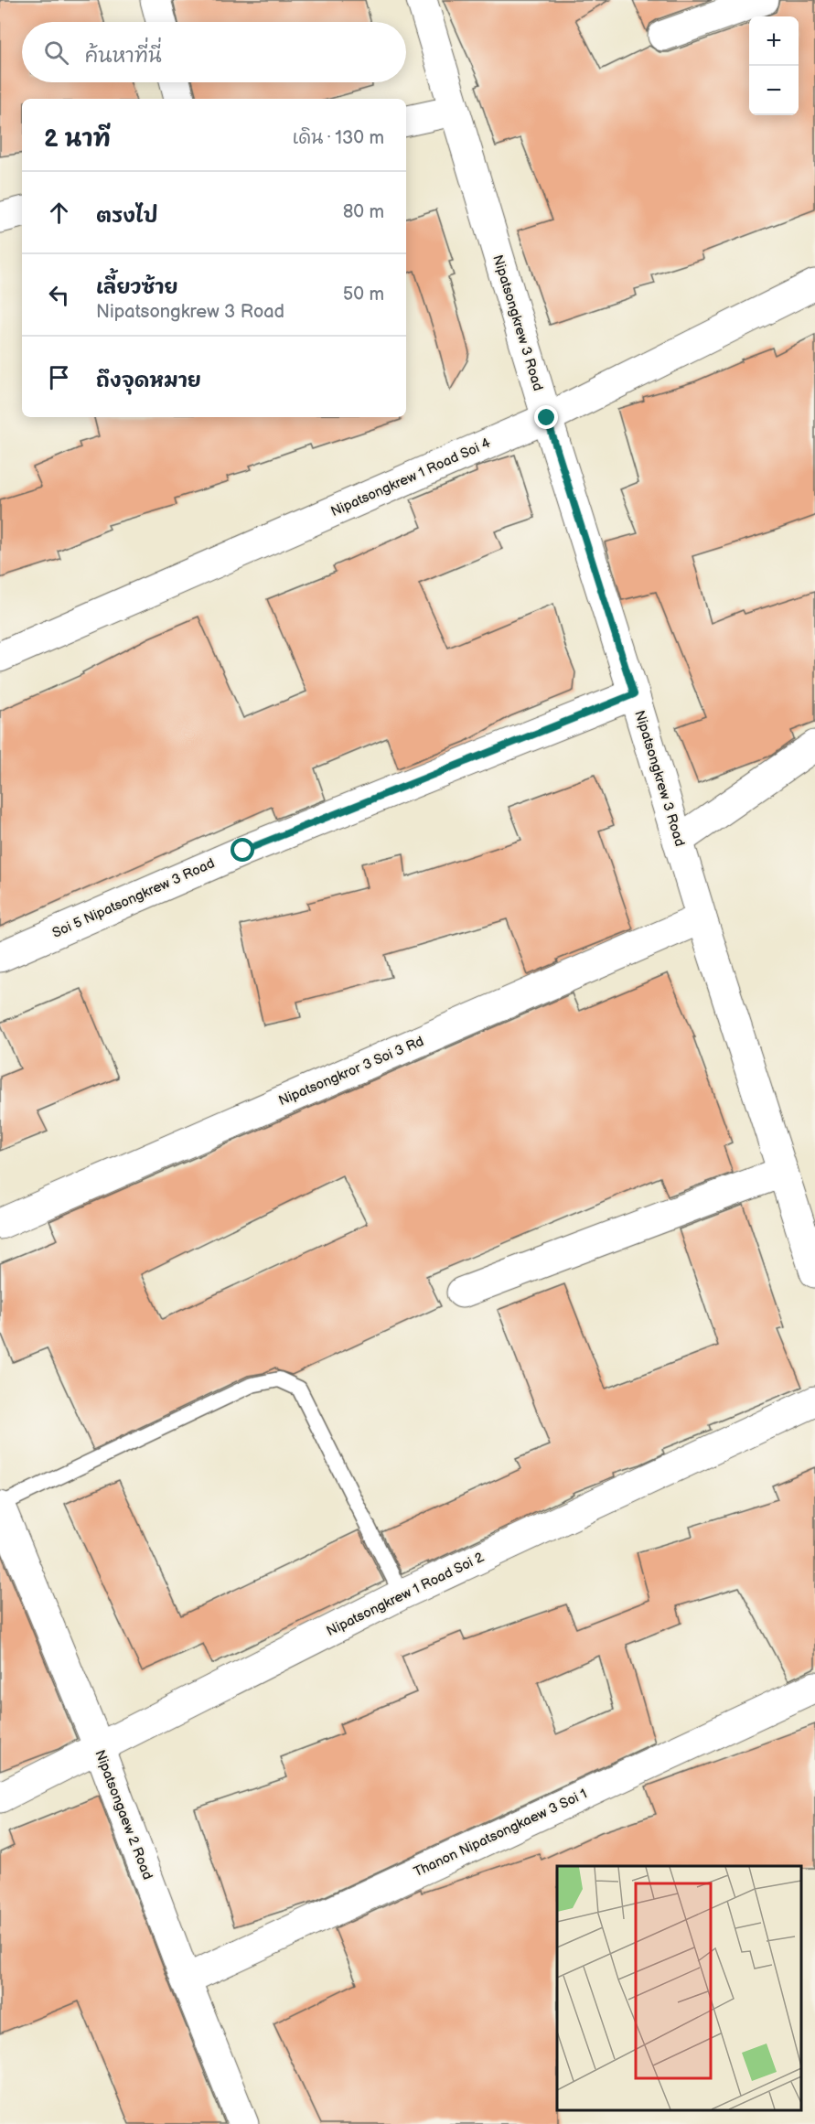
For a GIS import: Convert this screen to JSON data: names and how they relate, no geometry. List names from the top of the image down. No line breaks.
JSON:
{"streets":{"street":["Nipatsongkrew 3 Road","Nipatsongkrew 1 Road Soi 4","Soi 5 Nipatsongkrew 3 Road","Nipatsongkror 3 Soi 3 Rd","Nipatsongkrew 1 Road Soi 2","Nipatsongaew 2 Road","Thanon Nipatsongkaew 3 Soi 1"]},"crossings":[["Nipatsongkrew 3 Road","Nipatsongkrew 1 Road Soi 4"],["Nipatsongkrew 3 Road","Soi 5 Nipatsongkrew 3 Road"],["Nipatsongkrew 3 Road","Nipatsongkror 3 Soi 3 Rd"],["Nipatsongkrew 1 Road Soi 2","Nipatsongaew 2 Road"],["Nipatsongaew 2 Road","Thanon Nipatsongkaew 3 Soi 1"]],"page":{"map_buttons":["+","−"],"search":"ค้นหาที่นี่","heading":["2 นาที","เดิน · 130 m"],"list":[["ตรงไป","80 m"],["เลี้ยวซ้าย","Nipatsongkrew 3 Road","50 m"],"ถึงจุดหมาย"]}}
